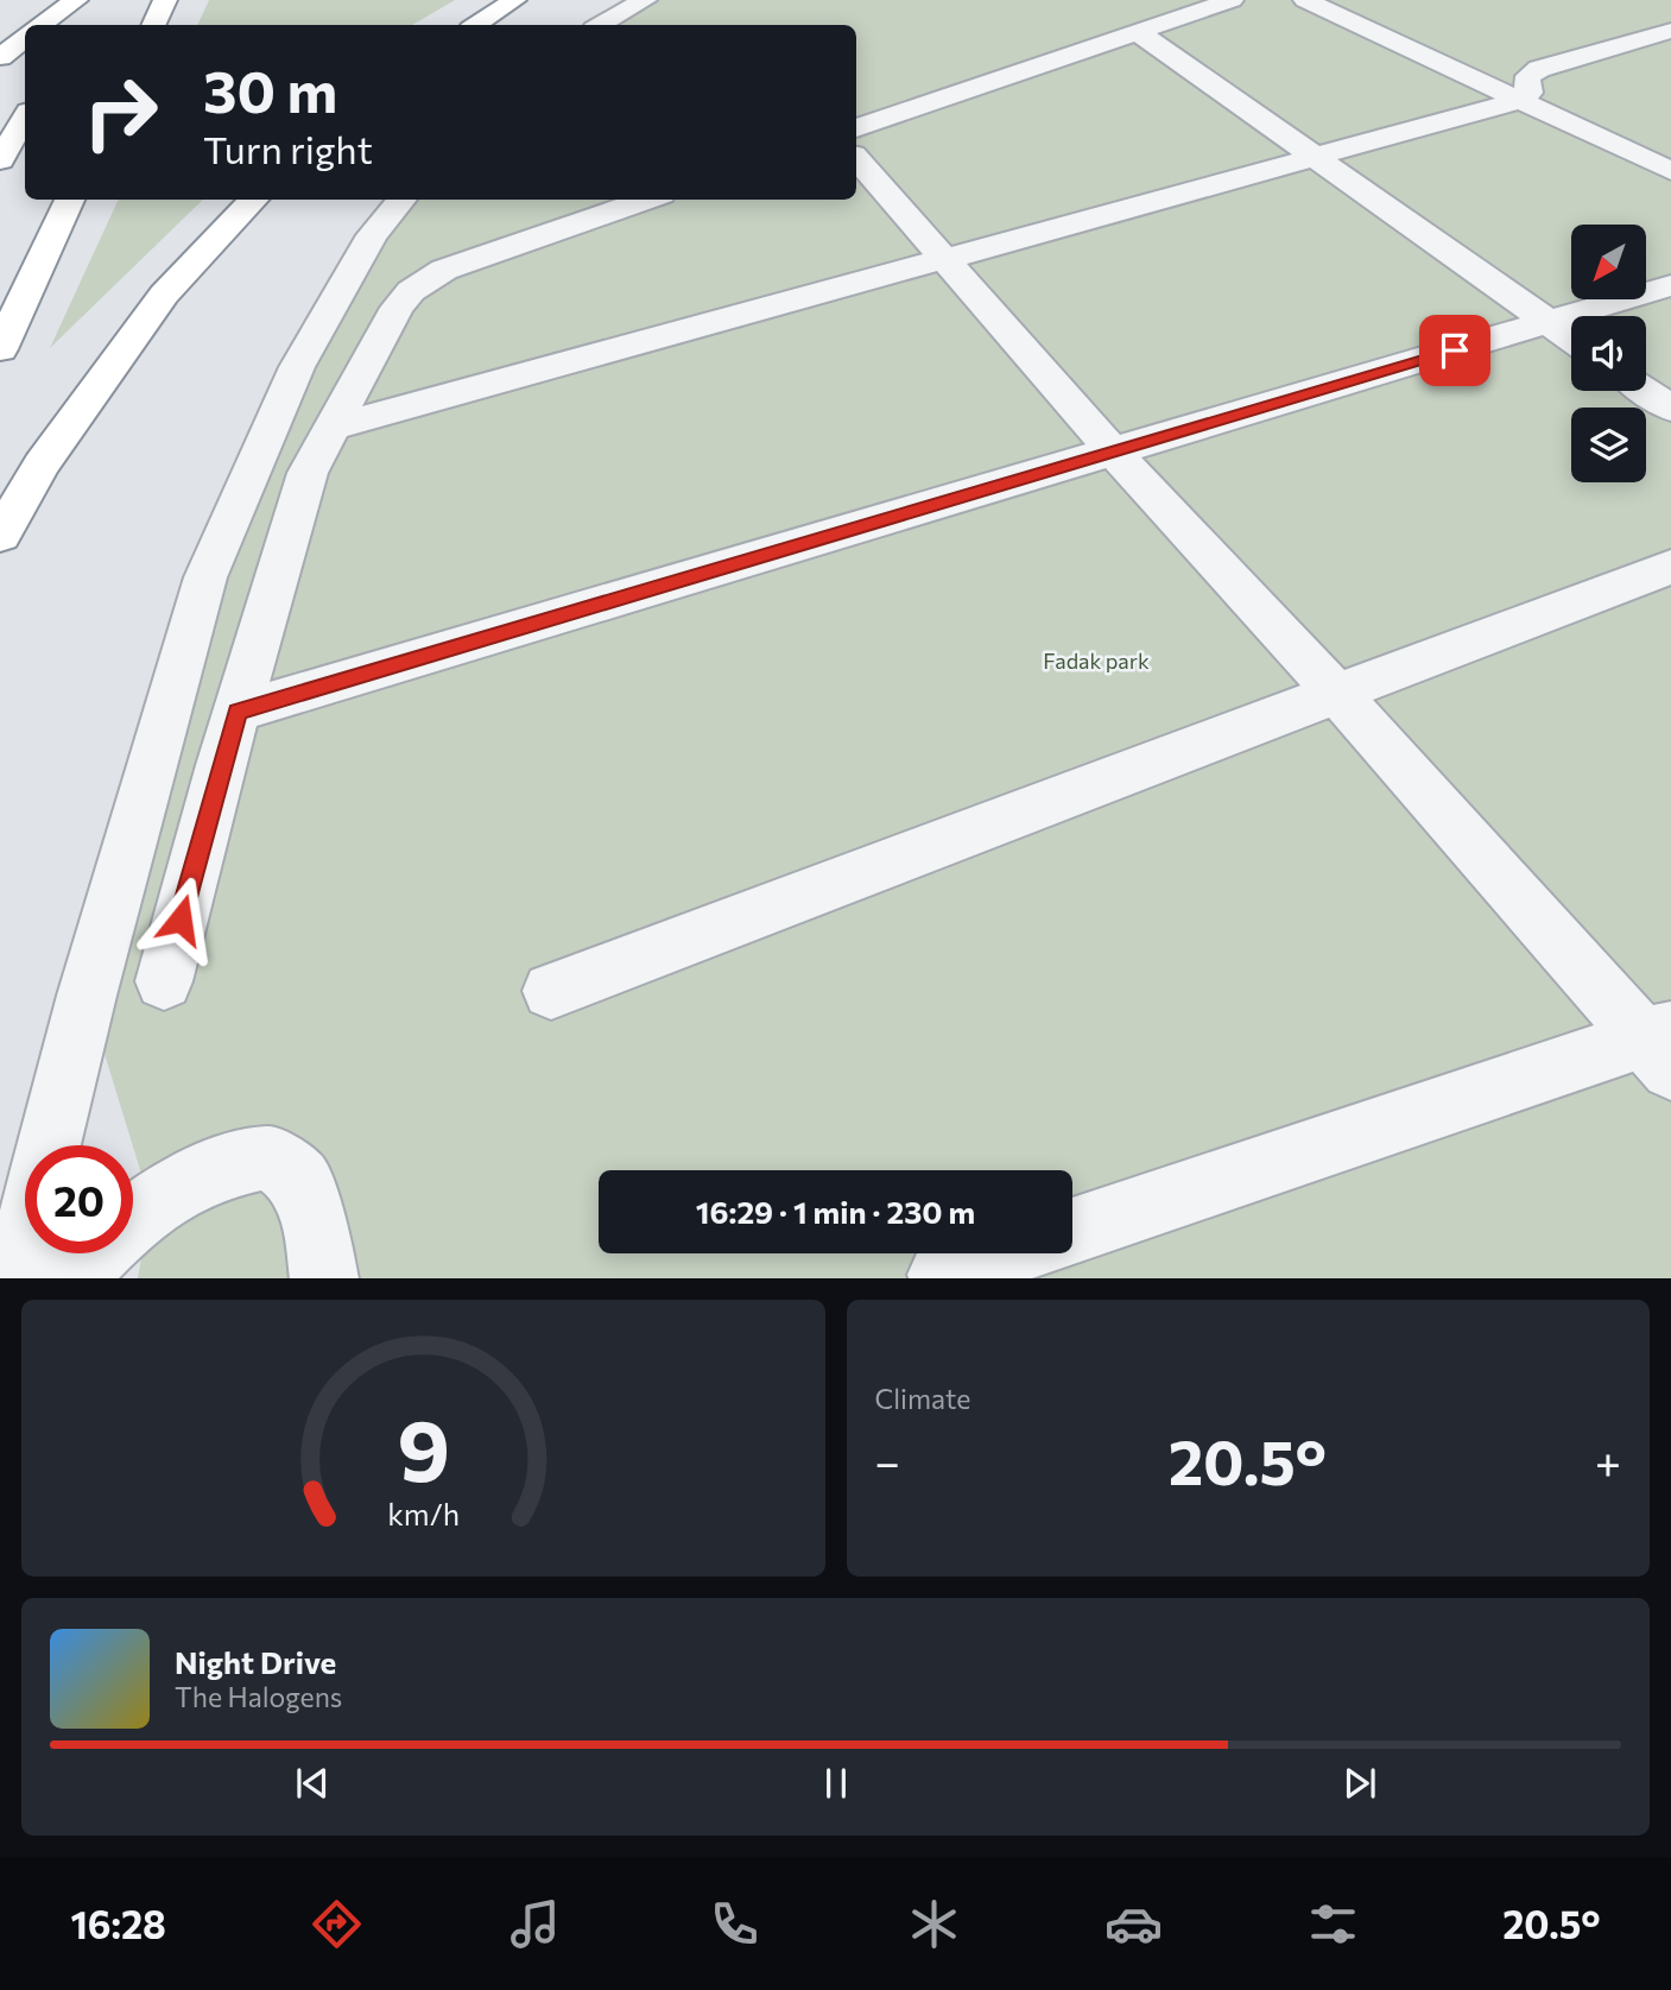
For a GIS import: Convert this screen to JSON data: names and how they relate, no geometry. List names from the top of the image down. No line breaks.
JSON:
{"parks":["Fadak park"],"north":"bottom left","page":{"turn":["30 m","Turn right"],"limit":"20","trip":"16:29 · 1 min · 230 m","tile":"Climate","heat":["−","20.5°","+"],"song":["Night Drive","The Halogens"],"tabs":["16:28","20.5°"],"gauge":["9","km/h"]}}
